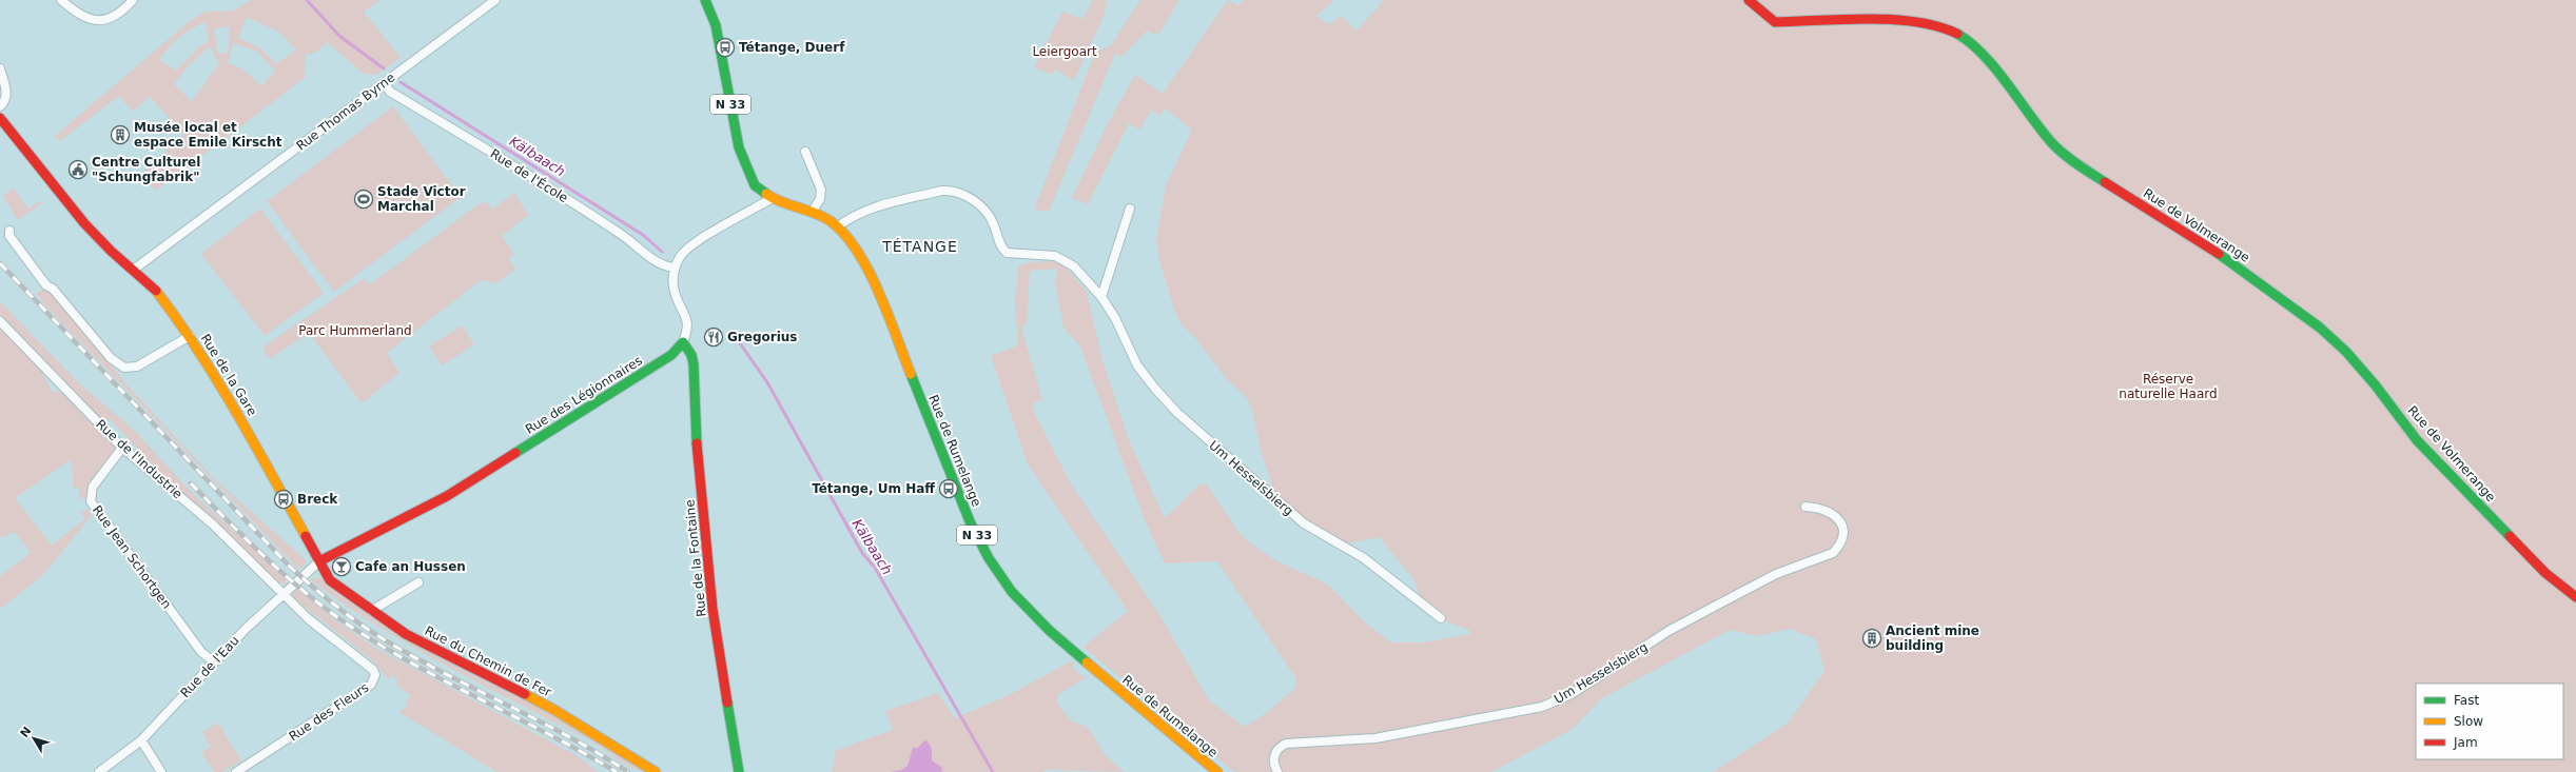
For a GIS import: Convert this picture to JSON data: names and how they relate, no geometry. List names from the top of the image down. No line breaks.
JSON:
{"streets":{"main road":["N 33","Rue de Volmerange","Rue de la Gare","Rue des Légionnaires","Rue de Rumelange","Rue de la Fontaine","Rue du Chemin de Fer"],"street":["Rue Thomas Byrne","Rue de l'École","Rue de l'Industrie","Um Hesselsbierg","Rue Jean Schortgen","Rue de l'Eau","Rue des Fleurs"]},"crossings":[["N 33","Rue de Rumelange"],["Rue Thomas Byrne","Rue de l'École"],["Rue de la Gare","Rue des Légionnaires"],["Rue de la Gare","Rue du Chemin de Fer"],["Rue de la Gare","Rue de l'Eau"],["Rue des Légionnaires","Rue de la Fontaine"],["Rue des Légionnaires","Rue du Chemin de Fer"],["Rue des Légionnaires","Rue de l'Eau"],["Rue de Rumelange","Um Hesselsbierg"],["Rue de l'Industrie","Rue Jean Schortgen"],["Rue de l'Industrie","Rue de l'Eau"],["Rue de l'Industrie","Rue des Fleurs"],["Rue Jean Schortgen","Rue de l'Eau"],["Rue du Chemin de Fer","Rue de l'Eau"],["Rue de l'Eau","Rue des Fleurs"]],"districts":["TÉTANGE"],"water":["Kälbaach"],"parks":["Leiergoart","Parc Hummerland","Réserve naturelle Haard"],"places":{"bus stop":["Tétange, Duerf","Tétange, Um Haff","Breck"],"building":["Musée local et espace Emile Kirscht","Ancient mine building"],"public building":["Centre Culturel \"Schungfabrik\""],"sports":["Stade Victor Marchal"],"restaurant":["Gregorius"],"bar":["Cafe an Hussen"]},"legend":["Fast","Slow","Jam"],"north":"top left"}
